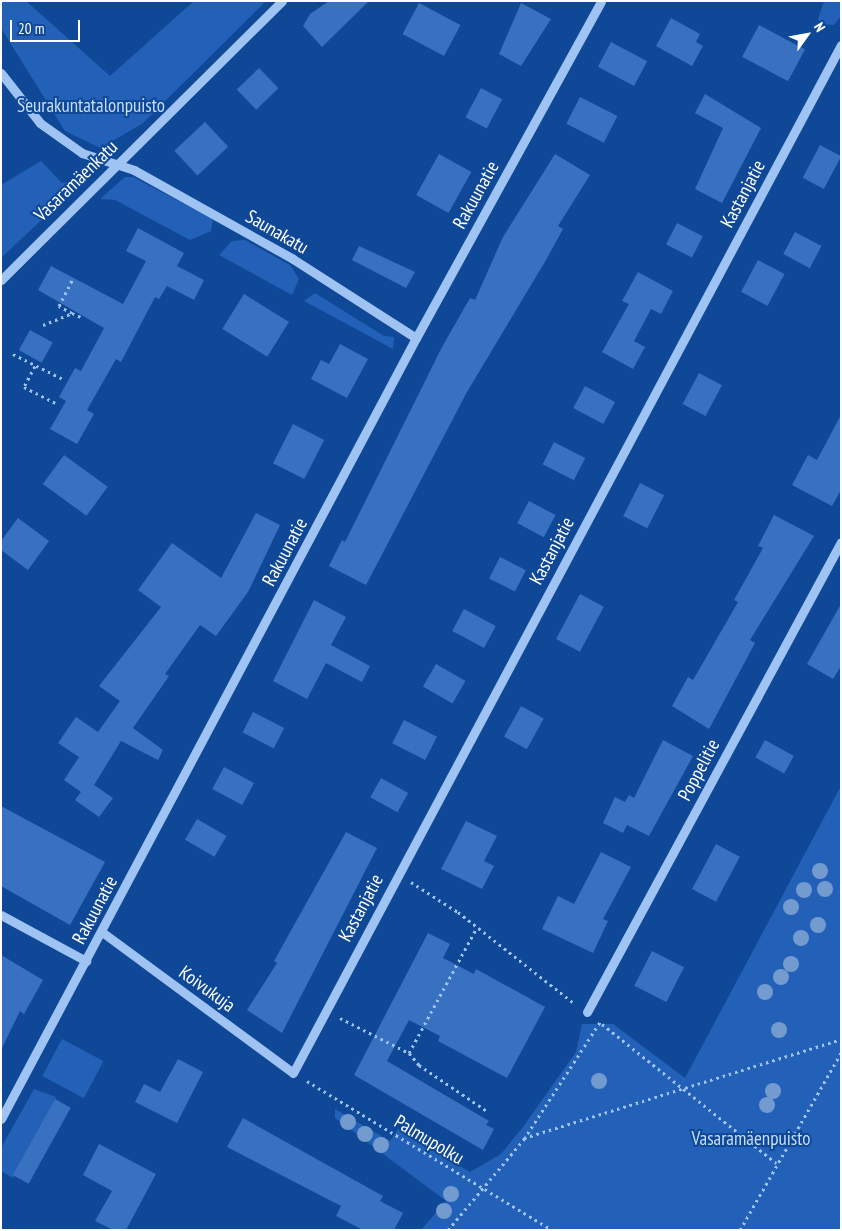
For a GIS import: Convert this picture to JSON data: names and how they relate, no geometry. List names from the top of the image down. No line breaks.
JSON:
{"streets":{"street":["Vasaramäenkatu","Kastanjatie","Rakuunatie","Saunakatu","Poppelitie","Koivukuja"],"path":["Palmupolku"]},"crossings":[["Vasaramäenkatu","Saunakatu"],["Kastanjatie","Koivukuja"],["Kastanjatie","Palmupolku"],["Rakuunatie","Saunakatu"],["Rakuunatie","Koivukuja"],["Koivukuja","Palmupolku"]],"parks":["Seurakuntatalonpuisto","Vasaramäenpuisto"],"scale_bar":"20 m","north":"top right"}
